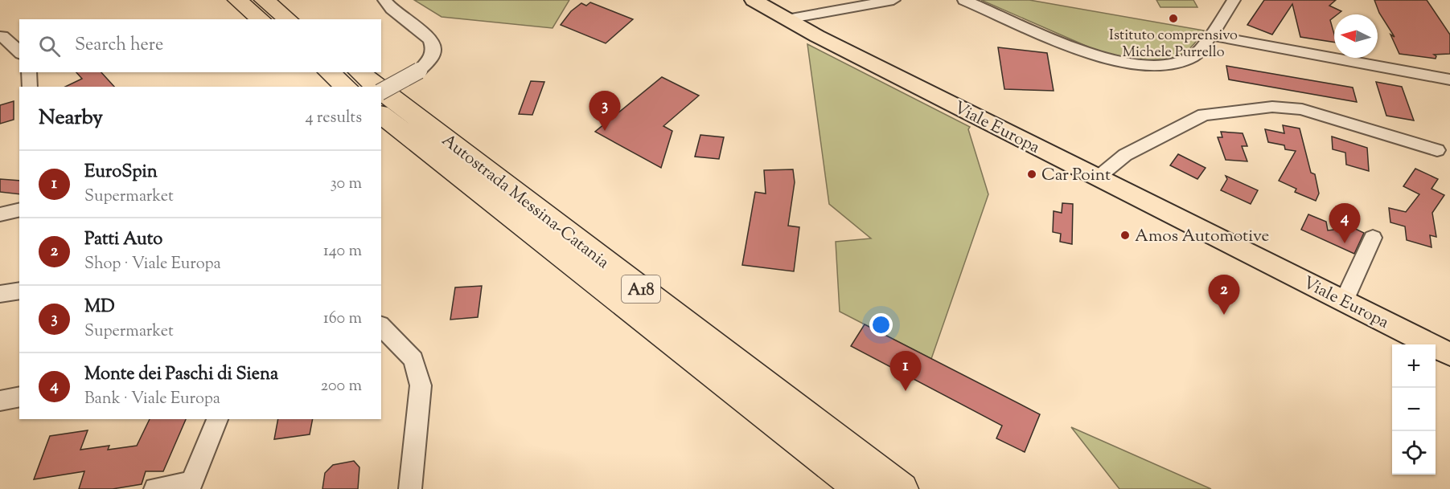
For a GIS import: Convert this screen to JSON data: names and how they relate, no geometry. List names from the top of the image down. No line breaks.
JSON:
{"streets":{"highway":["Autostrada Messina-Catania","A18"],"main road":["Viale Europa"]},"places":["Istituto comprensivo Michele Purrello","Car Point","Amos Automotive"],"north":"left","page":{"search":"Search here","heading":["Nearby","4 results"],"pins":["3","4","2","1"],"list":[{"mark":"1","name":"EuroSpin","note":"Supermarket","value":"30 m"},{"mark":"2","name":"Patti Auto","note":"Shop · Viale Europa","value":"140 m"},{"mark":"3","name":"MD","note":"Supermarket","value":"160 m"},{"mark":"4","name":"Monte dei Paschi di Siena","note":"Bank · Viale Europa","value":"200 m"}],"map_buttons":["+","−"]}}
